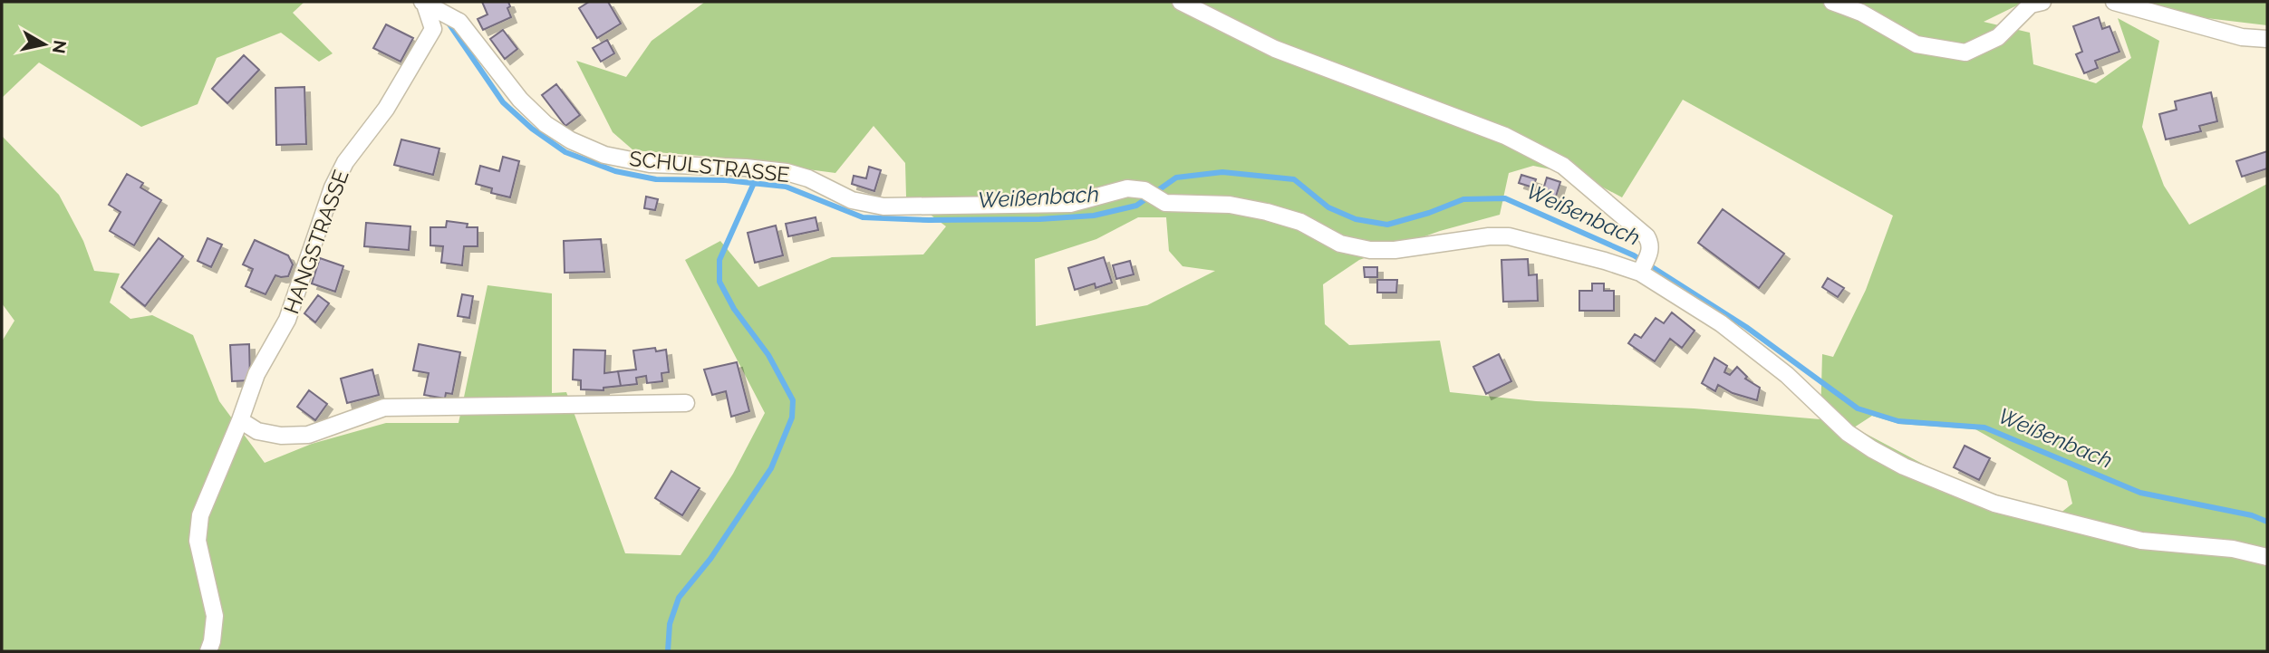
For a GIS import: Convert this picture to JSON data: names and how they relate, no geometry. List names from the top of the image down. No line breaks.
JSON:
{"streets":{"street":["SCHULSTRASSE","HANGSTRASSE"]},"crossings":[["SCHULSTRASSE","HANGSTRASSE"]],"water":["Weißenbach"],"north":"right"}
